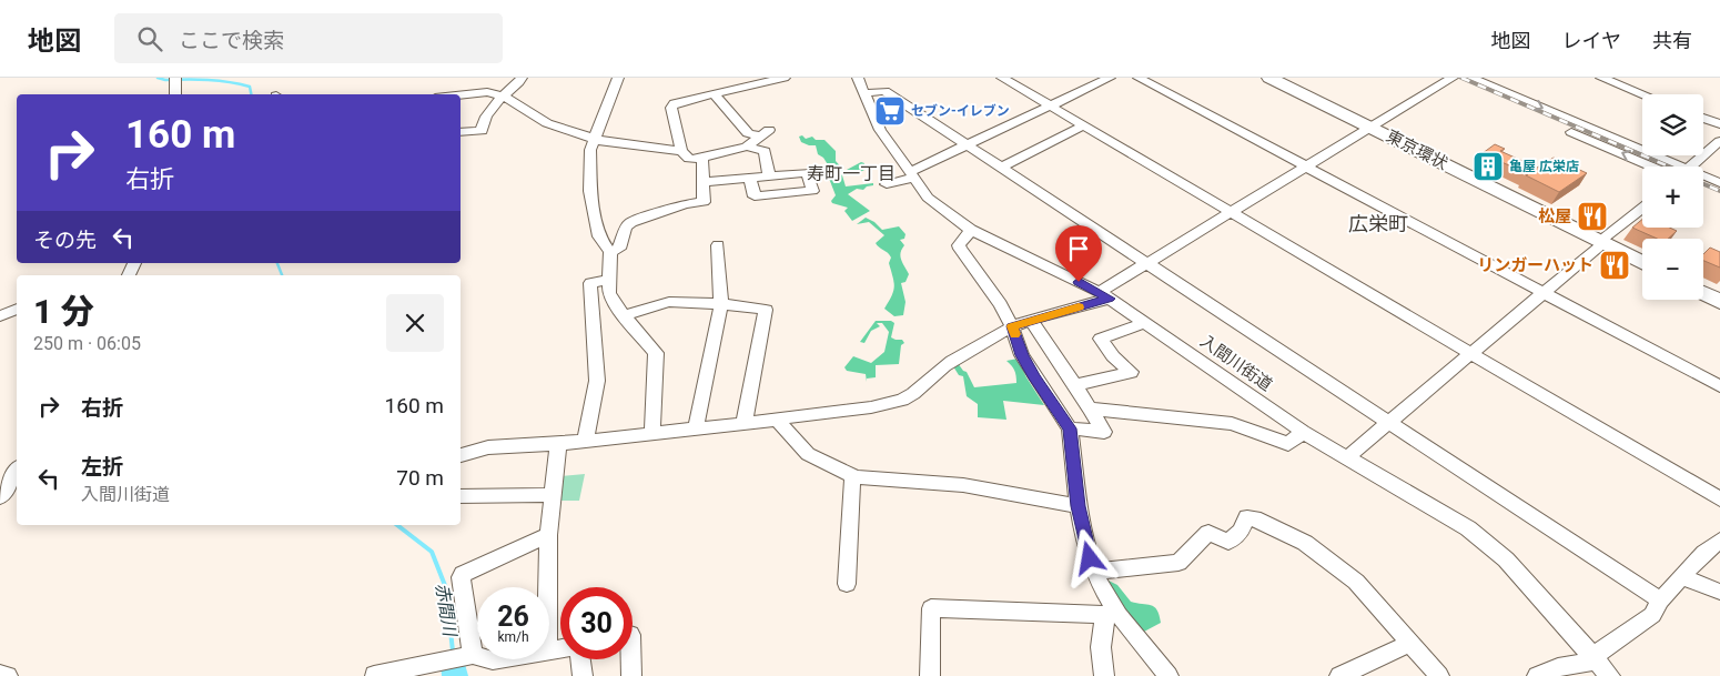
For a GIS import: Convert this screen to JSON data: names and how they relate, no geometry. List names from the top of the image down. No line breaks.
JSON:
{"streets":{"highway":["東京環状"],"street":["入間川街道"]},"districts":["寿町一丁目","広栄町"],"water":["赤間川"],"places":{"supermarket":["セブン-イレブン"],"building":["亀屋 広栄店"],"restaurant":["松屋","リンガーハット"]},"page":{"header":"地図","search":"ここで検索","nav":["地図","レイヤ","共有"],"map_buttons":["+","−"],"turn":["160 m","右折"],"then":"その先","heading":["1 分","250 m · 06:05"],"list":[{"name":"右折","value":"160 m"},{"name":"左折","note":"入間川街道","value":"70 m"}],"speed":"26 km/h","limit":"30"}}
